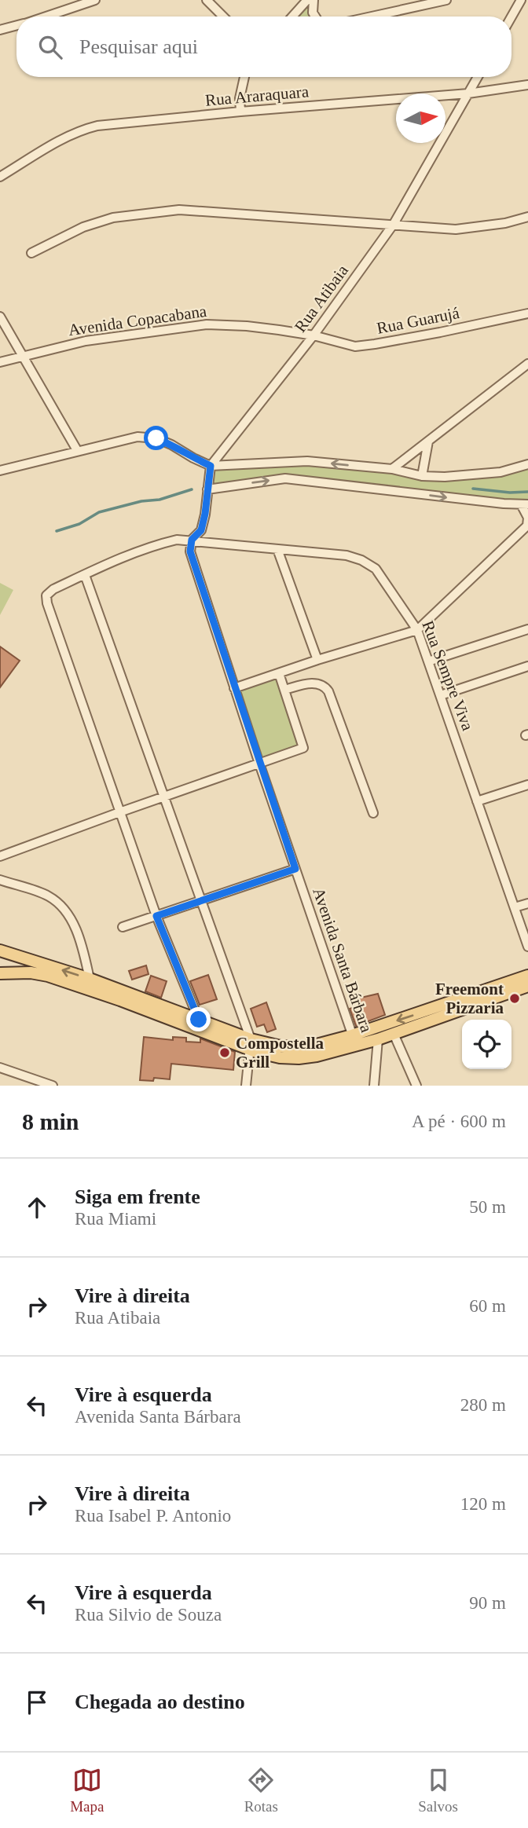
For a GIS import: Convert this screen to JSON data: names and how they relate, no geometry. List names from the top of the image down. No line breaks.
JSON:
{"streets":{"street":["Rua Araraquara","Rua Atibaia","Avenida Copacabana","Rua Guarujá","Rua Sempre Viva","Avenida Santa Bárbara"]},"crossings":[["Rua Araraquara","Rua Atibaia"],["Rua Atibaia","Avenida Copacabana"],["Rua Atibaia","Rua Guarujá"],["Avenida Copacabana","Rua Guarujá"],["Rua Sempre Viva","Avenida Santa Bárbara"]],"places":["Freemont Pizzaria","Compostella Grill"],"north":"right","page":{"search":"Pesquisar aqui","heading":["8 min","A pé · 600 m"],"list":[["Siga em frente","Rua Miami","50 m"],["Vire à direita","Rua Atibaia","60 m"],["Vire à esquerda","Avenida Santa Bárbara","280 m"],["Vire à direita","Rua Isabel P. Antonio","120 m"],["Vire à esquerda","Rua Silvio de Souza","90 m"],"Chegada ao destino"],"nav":["Mapa","Rotas","Salvos"]}}
